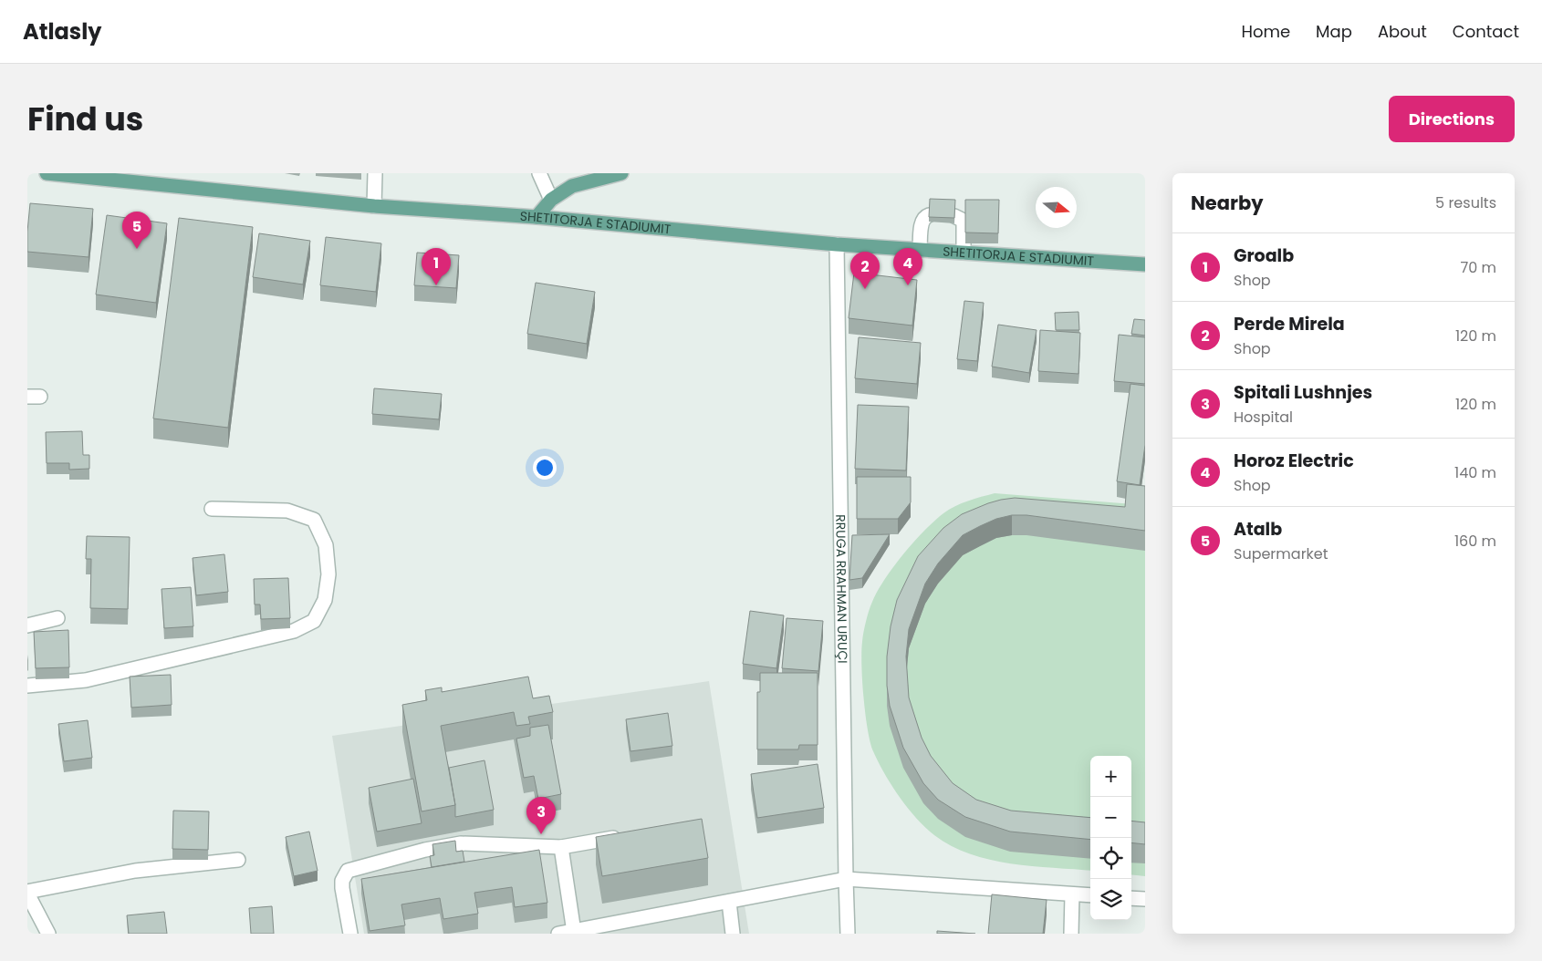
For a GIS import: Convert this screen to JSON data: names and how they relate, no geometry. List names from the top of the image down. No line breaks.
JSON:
{"streets":{"main road":["SHETITORJA E STADIUMIT"],"street":["RRUGA RRAHMAN URUÇI"]},"crossings":[["SHETITORJA E STADIUMIT","RRUGA RRAHMAN URUÇI"]],"north":"right","page":{"header":"Atlasly","nav":["Home","Map","About","Contact"],"title":"Find us","buttons":"Directions","heading":["Nearby","5 results"],"pins":["5","1","4","2","3"],"list":[{"mark":"1","name":"Groalb","note":"Shop","value":"70 m"},{"mark":"2","name":"Perde Mirela","note":"Shop","value":"120 m"},{"mark":"3","name":"Spitali Lushnjes","note":"Hospital","value":"120 m"},{"mark":"4","name":"Horoz Electric","note":"Shop","value":"140 m"},{"mark":"5","name":"Atalb","note":"Supermarket","value":"160 m"}],"map_buttons":["+","−"]}}
